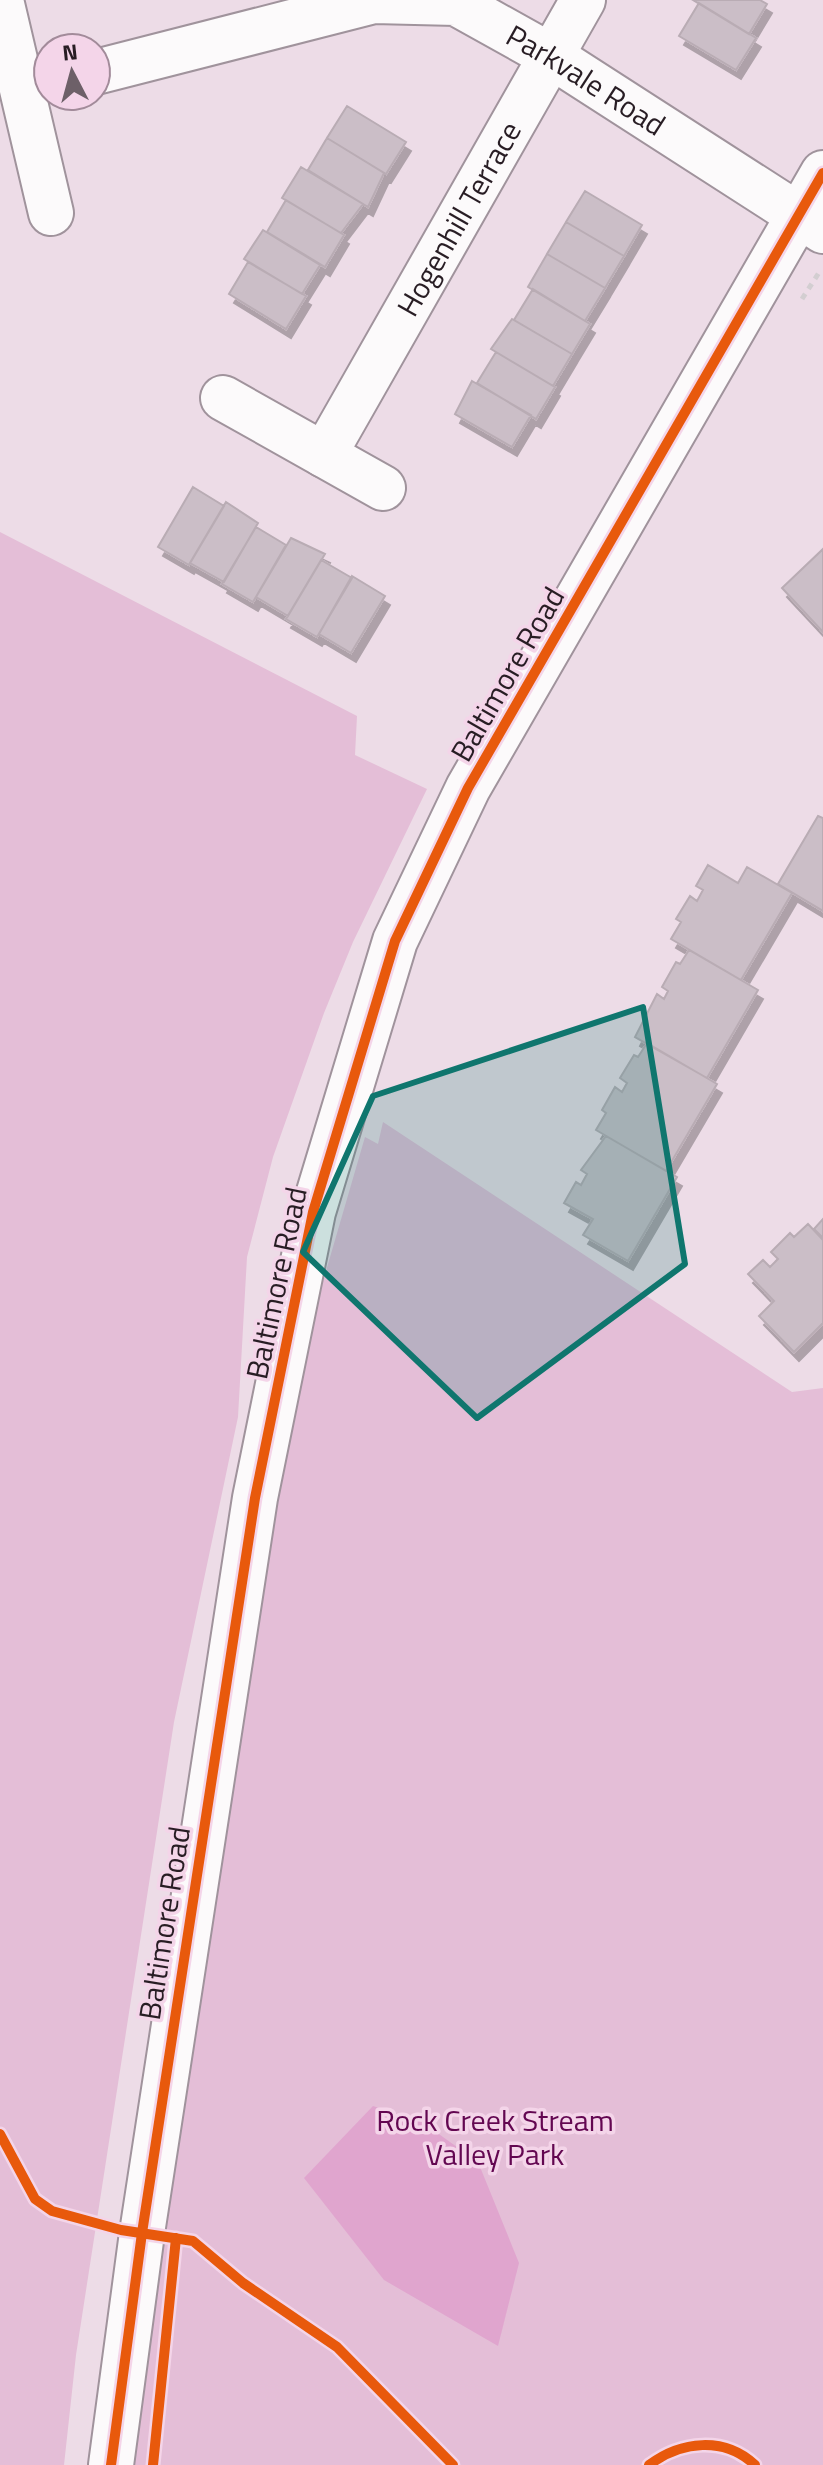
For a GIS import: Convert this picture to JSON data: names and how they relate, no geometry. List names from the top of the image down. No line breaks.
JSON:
{"streets":{"street":["Parkvale Road","Hogenhill Terrace","Baltimore Road"]},"crossings":[["Parkvale Road","Hogenhill Terrace"],["Parkvale Road","Baltimore Road"]],"parks":["Rock Creek Stream Valley Park"],"north":"top"}
